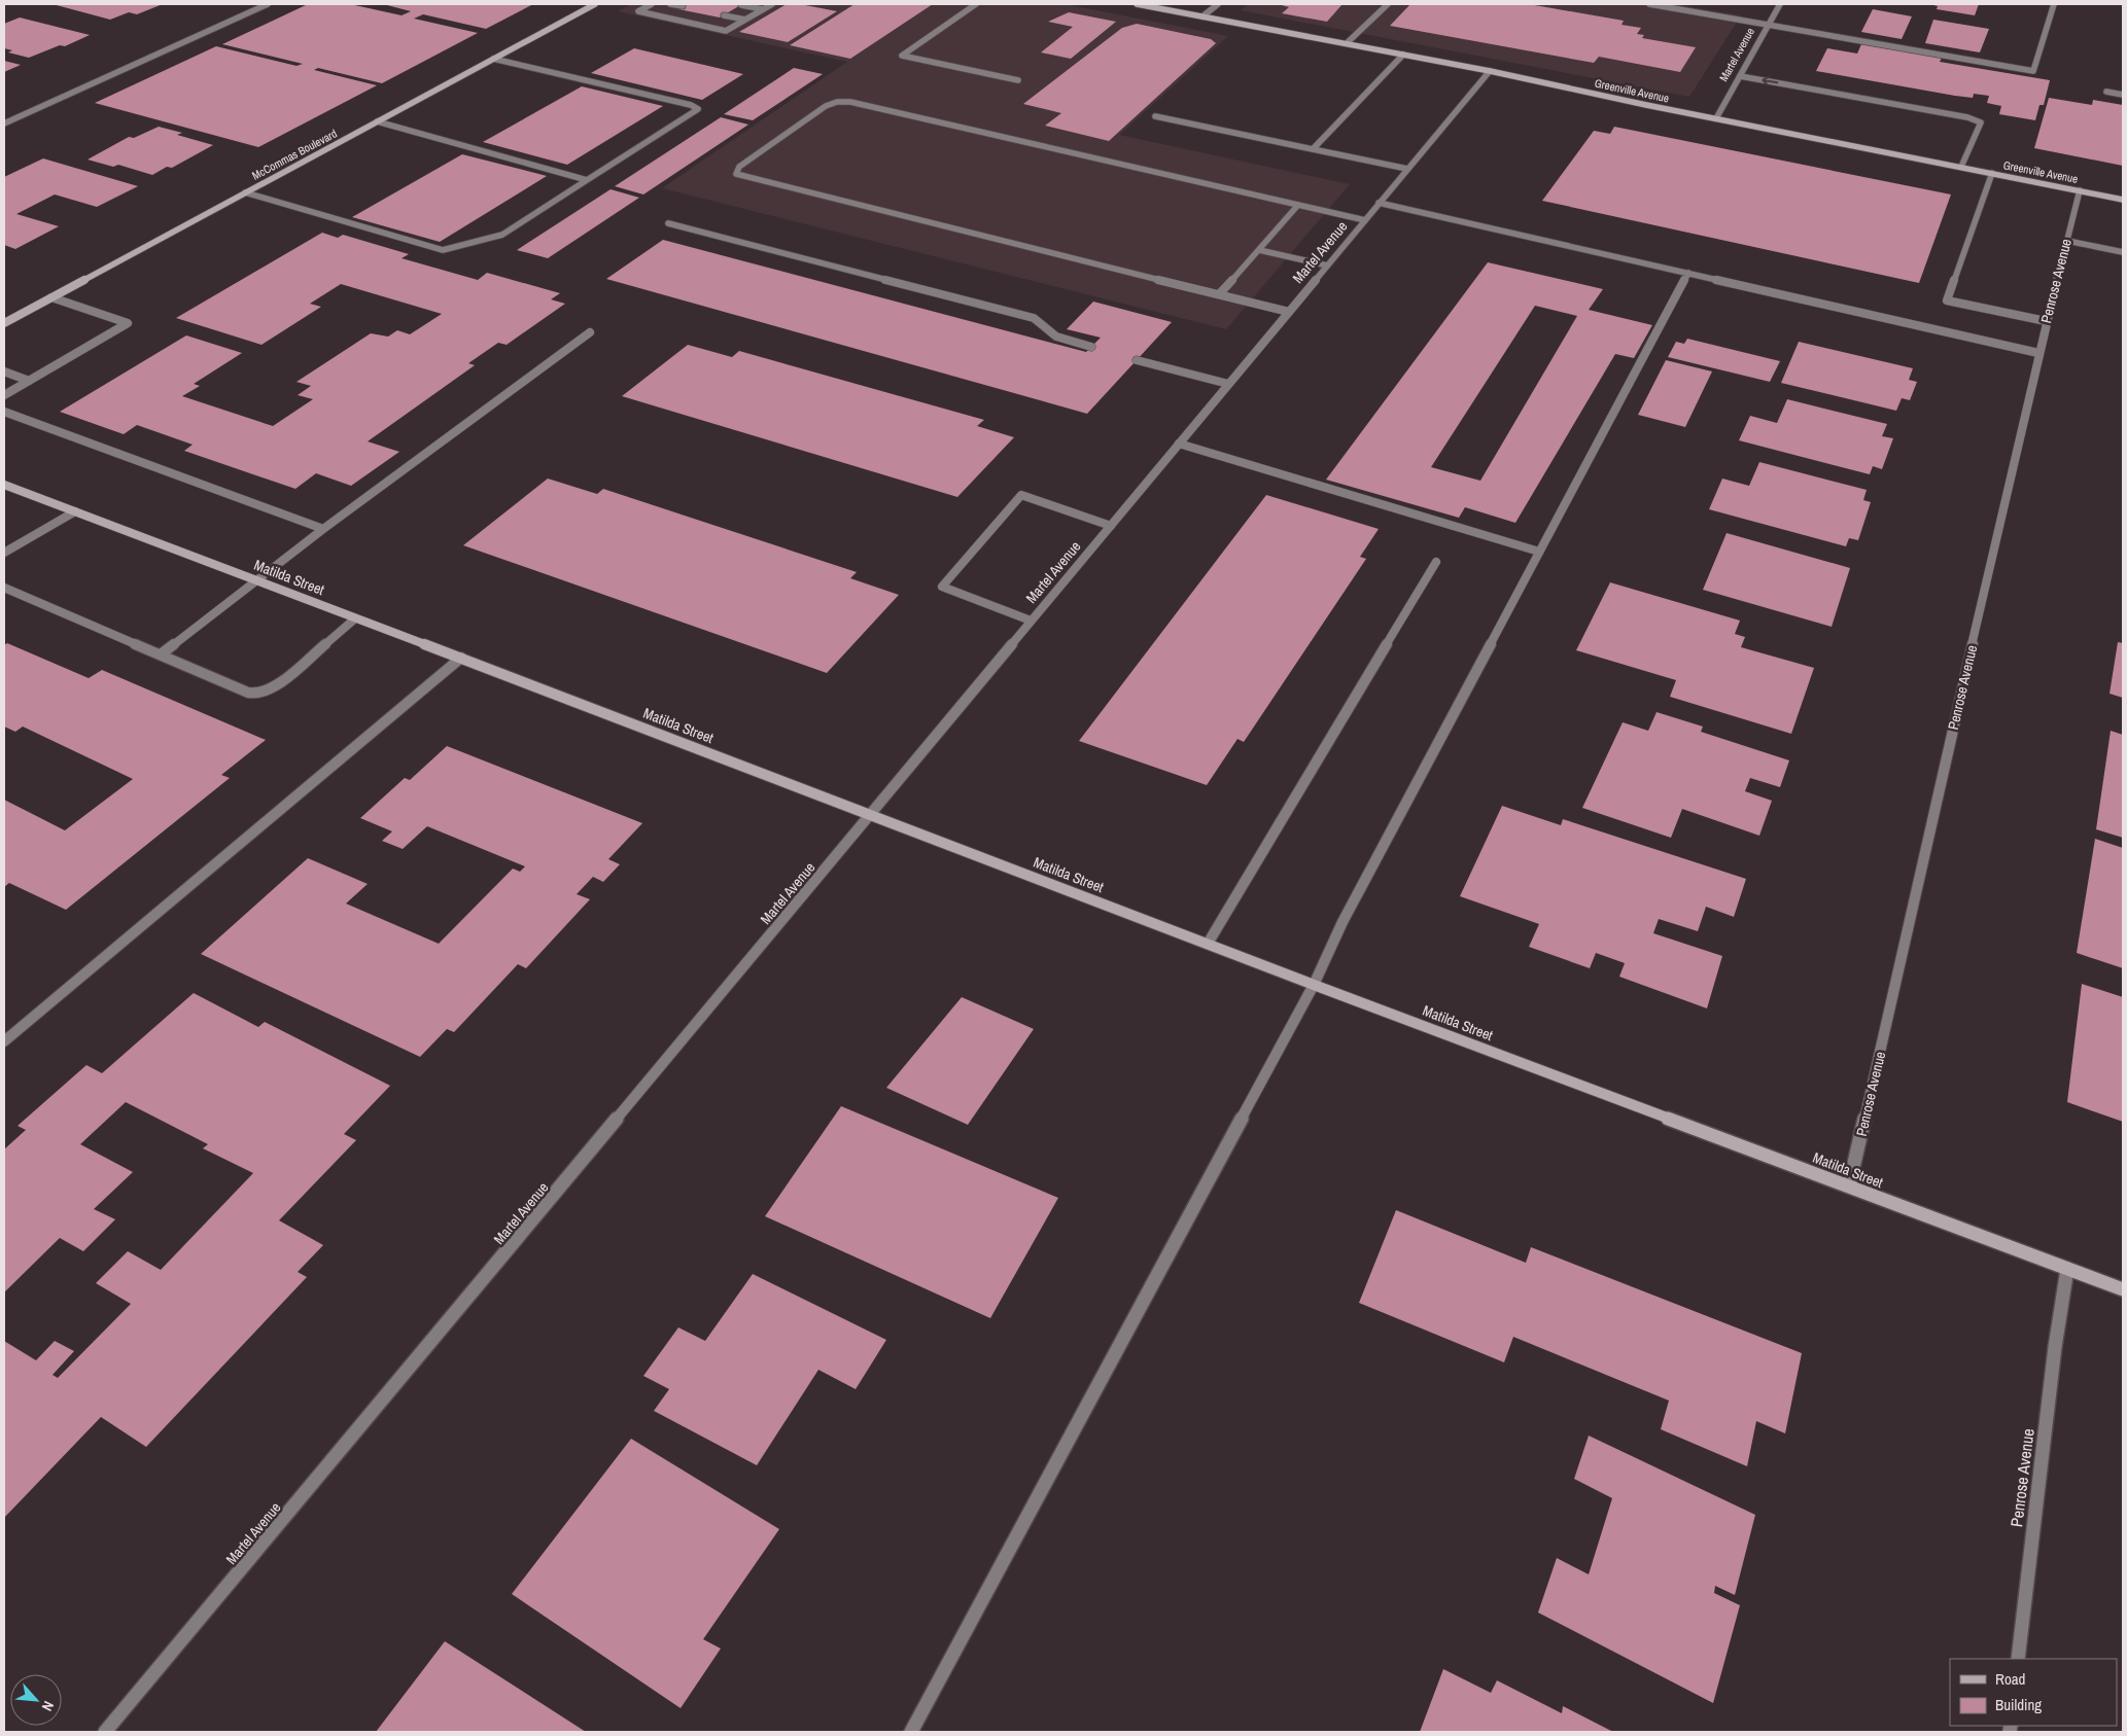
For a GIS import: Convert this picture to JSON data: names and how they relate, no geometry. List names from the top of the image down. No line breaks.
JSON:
{"streets":{"street":["Martel Avenue","Greenville Avenue","McCommas Boulevard","Penrose Avenue","Matilda Street"]},"crossings":[["Martel Avenue","Greenville Avenue"],["Martel Avenue","Matilda Street"],["Greenville Avenue","Penrose Avenue"],["Penrose Avenue","Matilda Street"]],"legend":["Road","Building"],"north":"bottom right"}
